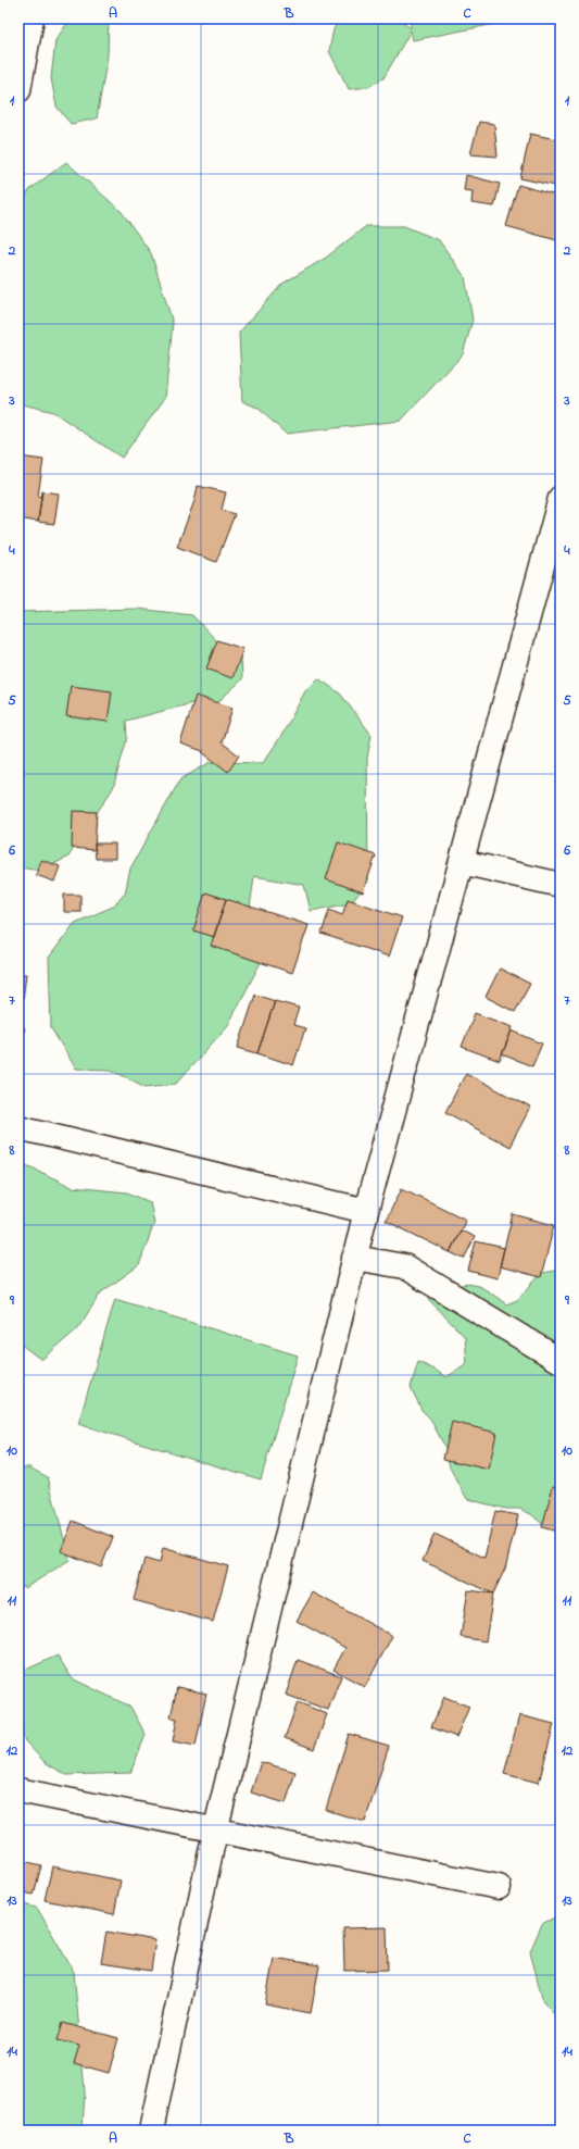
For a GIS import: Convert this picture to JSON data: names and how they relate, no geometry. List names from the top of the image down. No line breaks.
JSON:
{"grid":{"columns":["A","B","C"],"rows":["1","2","3","4","5","6","7","8","9","10","11","12","13","14"]}}
